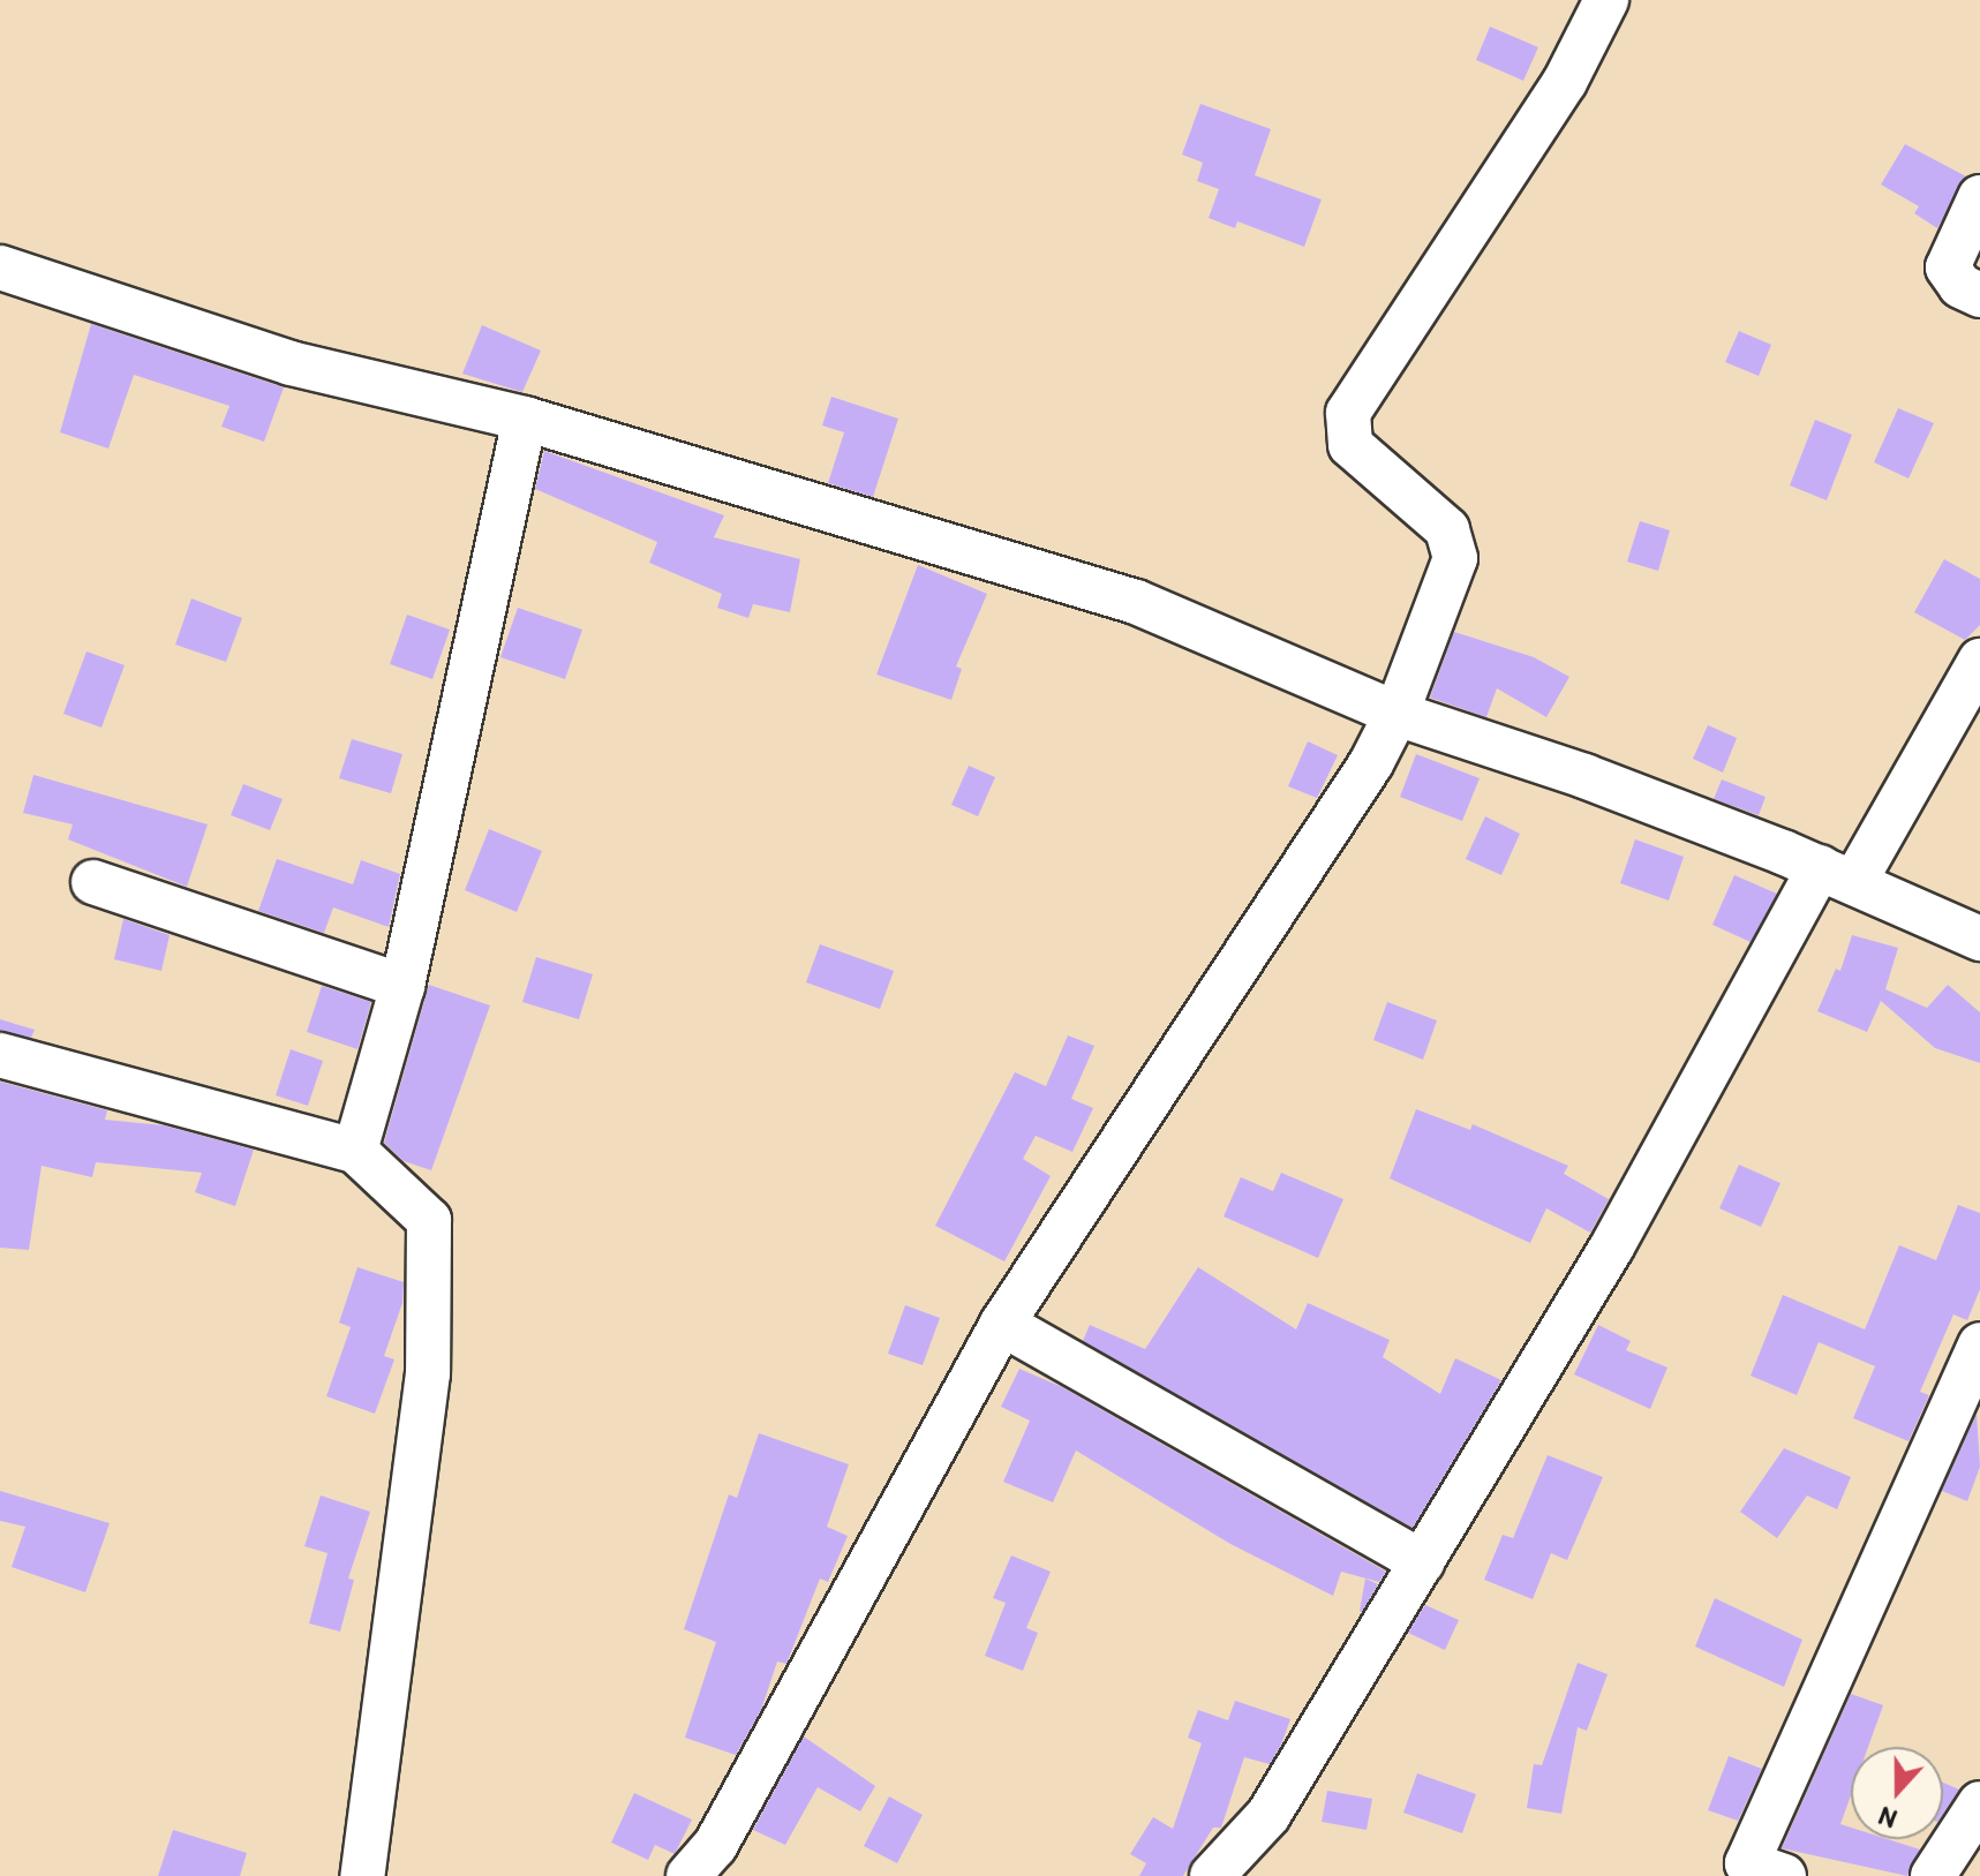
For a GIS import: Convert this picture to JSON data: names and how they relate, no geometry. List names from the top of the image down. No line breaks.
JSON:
{"north":"bottom"}
